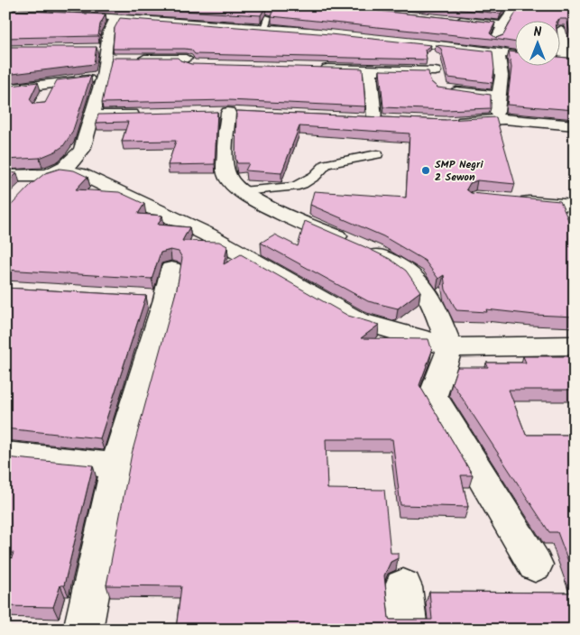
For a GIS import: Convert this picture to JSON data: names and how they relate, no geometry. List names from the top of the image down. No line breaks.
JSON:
{"places":["SMP Negri 2 Sewon"],"north":"top"}
